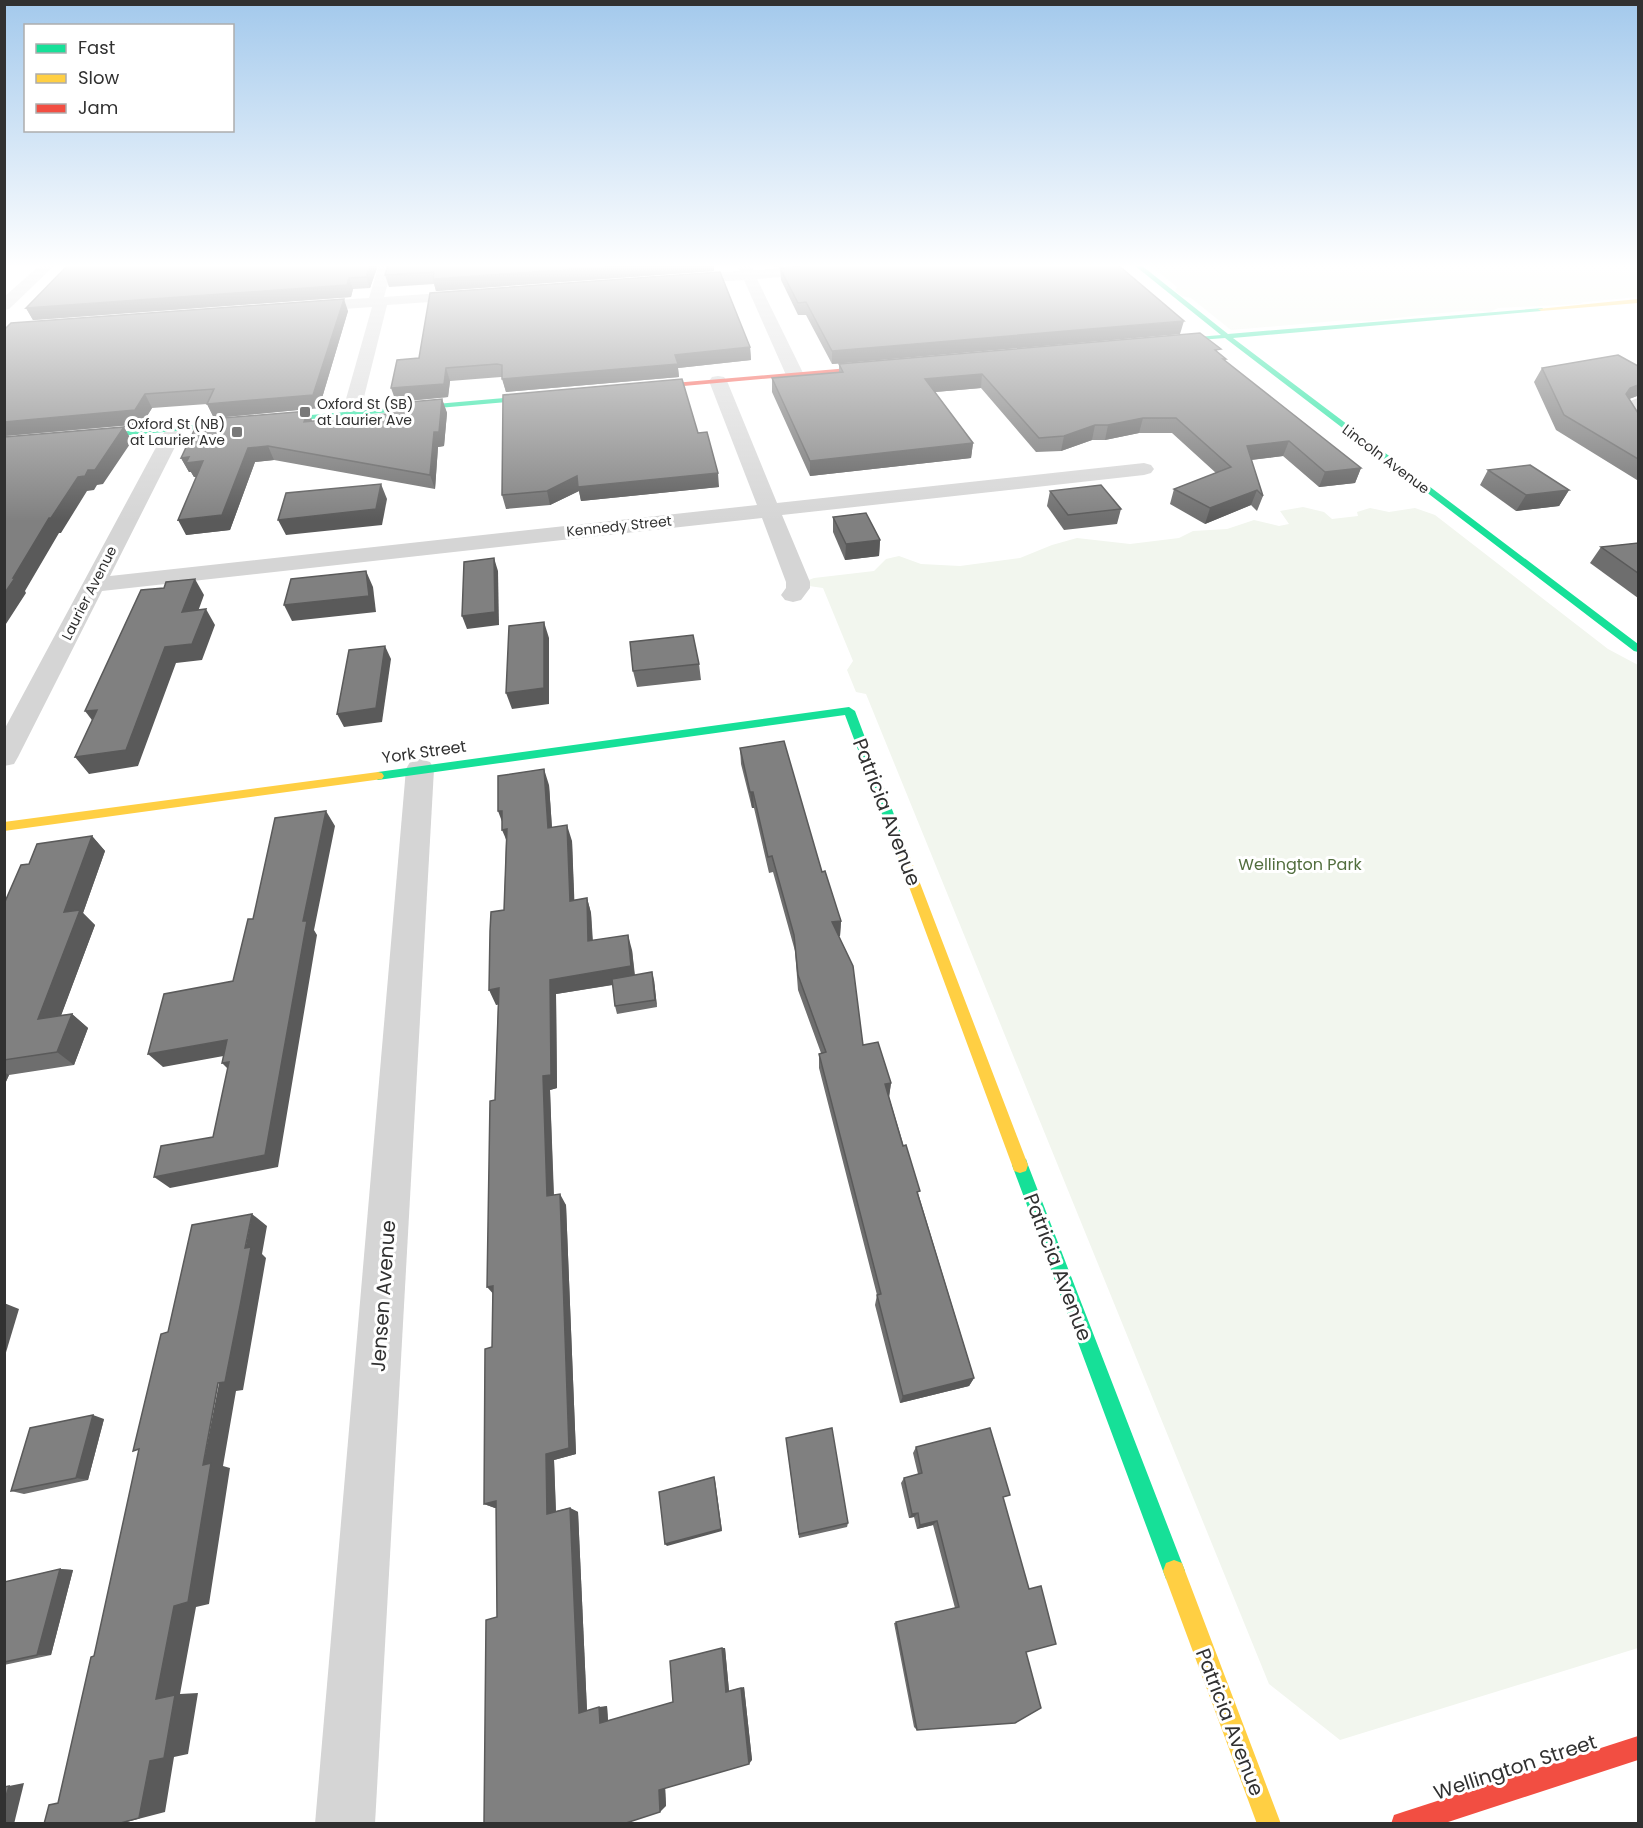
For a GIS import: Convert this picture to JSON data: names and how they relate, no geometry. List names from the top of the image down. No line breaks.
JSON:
{"streets":{"main road":["Lincoln Avenue","York Street","Patricia Avenue","Wellington Street"],"street":["Kennedy Street","Laurier Avenue","Jensen Avenue"]},"crossings":[["Kennedy Street","Laurier Avenue"],["York Street","Patricia Avenue"],["York Street","Jensen Avenue"]],"parks":["Wellington Park"],"places":{"transit":["Oxford St (SB) at Laurier Ave","Oxford St (NB) at Laurier Ave"]},"legend":["Fast","Slow","Jam"]}
